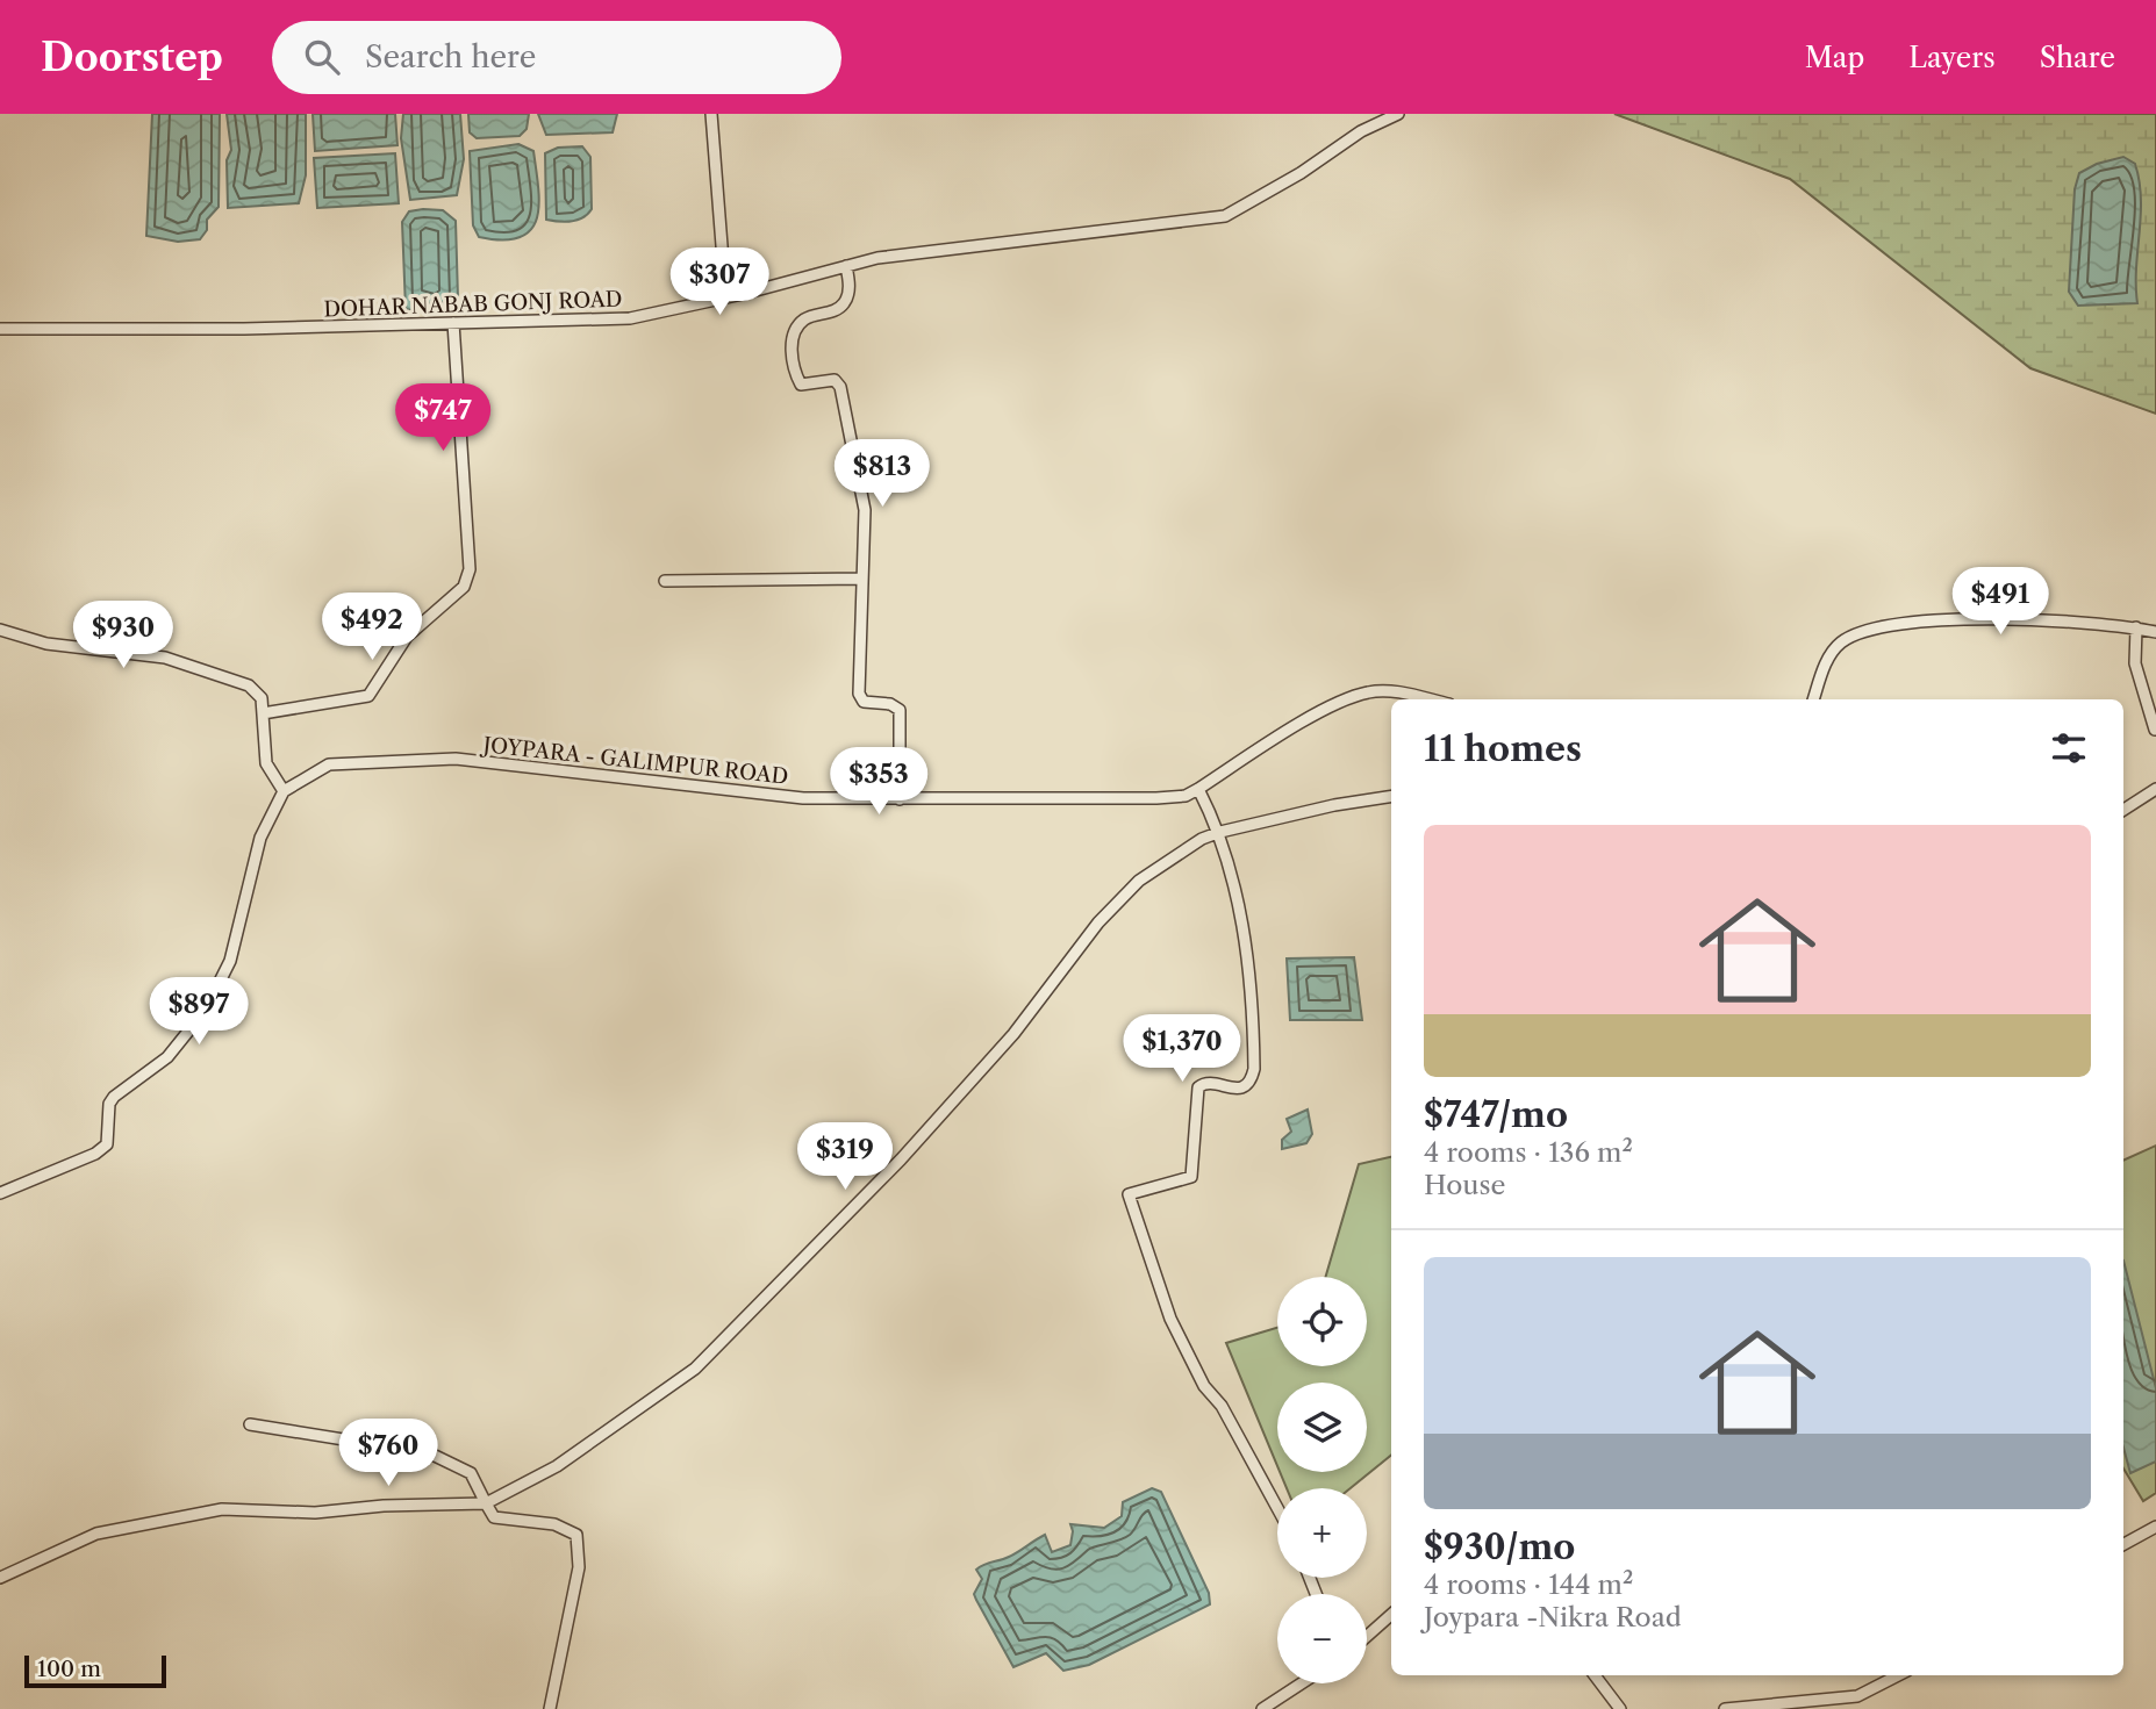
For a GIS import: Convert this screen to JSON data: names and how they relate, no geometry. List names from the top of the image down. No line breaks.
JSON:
{"streets":{"street":["DOHAR NABAB GONJ ROAD","JOYPARA - GALIMPUR ROAD"]},"scale_bar":"100 m","page":{"header":"Doorstep","search":"Search here","nav":["Map","Layers","Share"],"price":["$307","$747","$813","$491","$492","$930","$353","$897","$1,370","$319","$760"],"heading":"11 homes","list":[{"name":"$747/mo","note":"4 rooms · 136 m² · House"},{"name":"$930/mo","note":"4 rooms · 144 m² · Joypara -Nikra Road"}],"map_buttons":["+","−"],"scale":"100 m"}}
